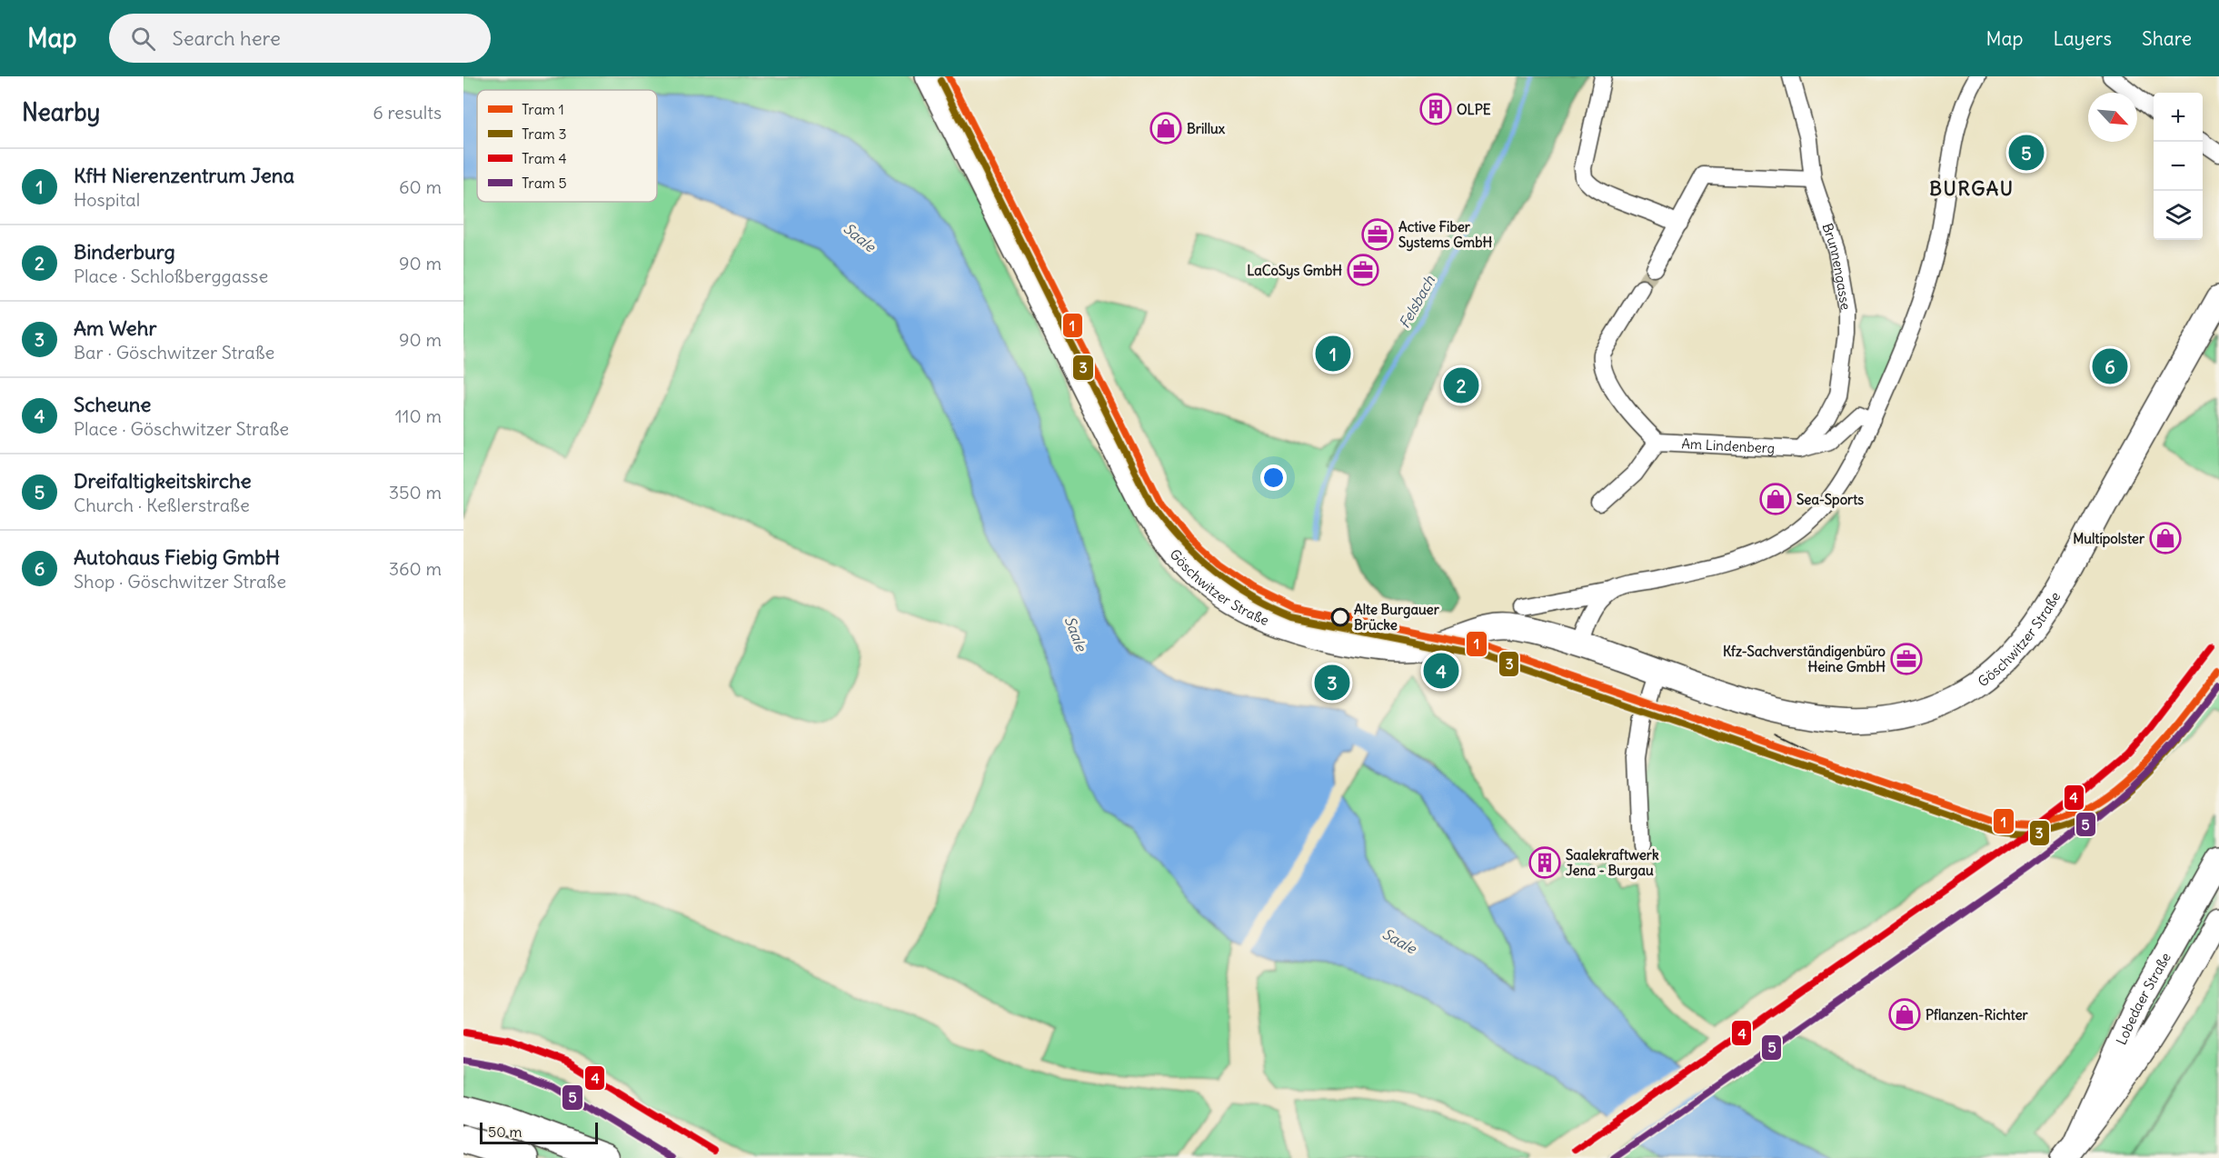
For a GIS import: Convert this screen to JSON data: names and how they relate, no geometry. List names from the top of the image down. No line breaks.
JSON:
{"streets":{"main road":["Göschwitzer Straße","Lobedaer Straße"],"street":["Brunnengasse","Am Lindenberg"]},"crossings":[["Brunnengasse","Am Lindenberg"]],"districts":["BURGAU"],"water":["Saale","Felsbach"],"places":{"building":["OLPE","Saalekraftwerk Jena - Burgau"],"shop":["Brillux","Sea-Sports","Multipolster","Pflanzen-Richter"],"office":["Active Fiber Systems GmbH","LaCoSys GmbH","Kfz-Sachverständigenbüro Heine GmbH"],"other":["Alte Burgauer Brücke"]},"lines":["tram line 1","tram line 3","tram line 4","tram line 5"],"legend":["Tram 1","Tram 3","Tram 4","Tram 5"],"scale_bar":"50 m","north":"bottom right","page":{"header":"Map","search":"Search here","nav":["Map","Layers","Share"],"heading":["Nearby","6 results"],"map_buttons":["+","−"],"pins":["5","1","6","2","4","3"],"list":[{"mark":"1","name":"KfH Nierenzentrum Jena","note":"Hospital","value":"60 m"},{"mark":"2","name":"Binderburg","note":"Place · Schloßberggasse","value":"90 m"},{"mark":"3","name":"Am Wehr","note":"Bar · Göschwitzer Straße","value":"90 m"},{"mark":"4","name":"Scheune","note":"Place · Göschwitzer Straße","value":"110 m"},{"mark":"5","name":"Dreifaltigkeitskirche","note":"Church · Keßlerstraße","value":"350 m"},{"mark":"6","name":"Autohaus Fiebig GmbH","note":"Shop · Göschwitzer Straße","value":"360 m"}],"scale":"50 m"}}
